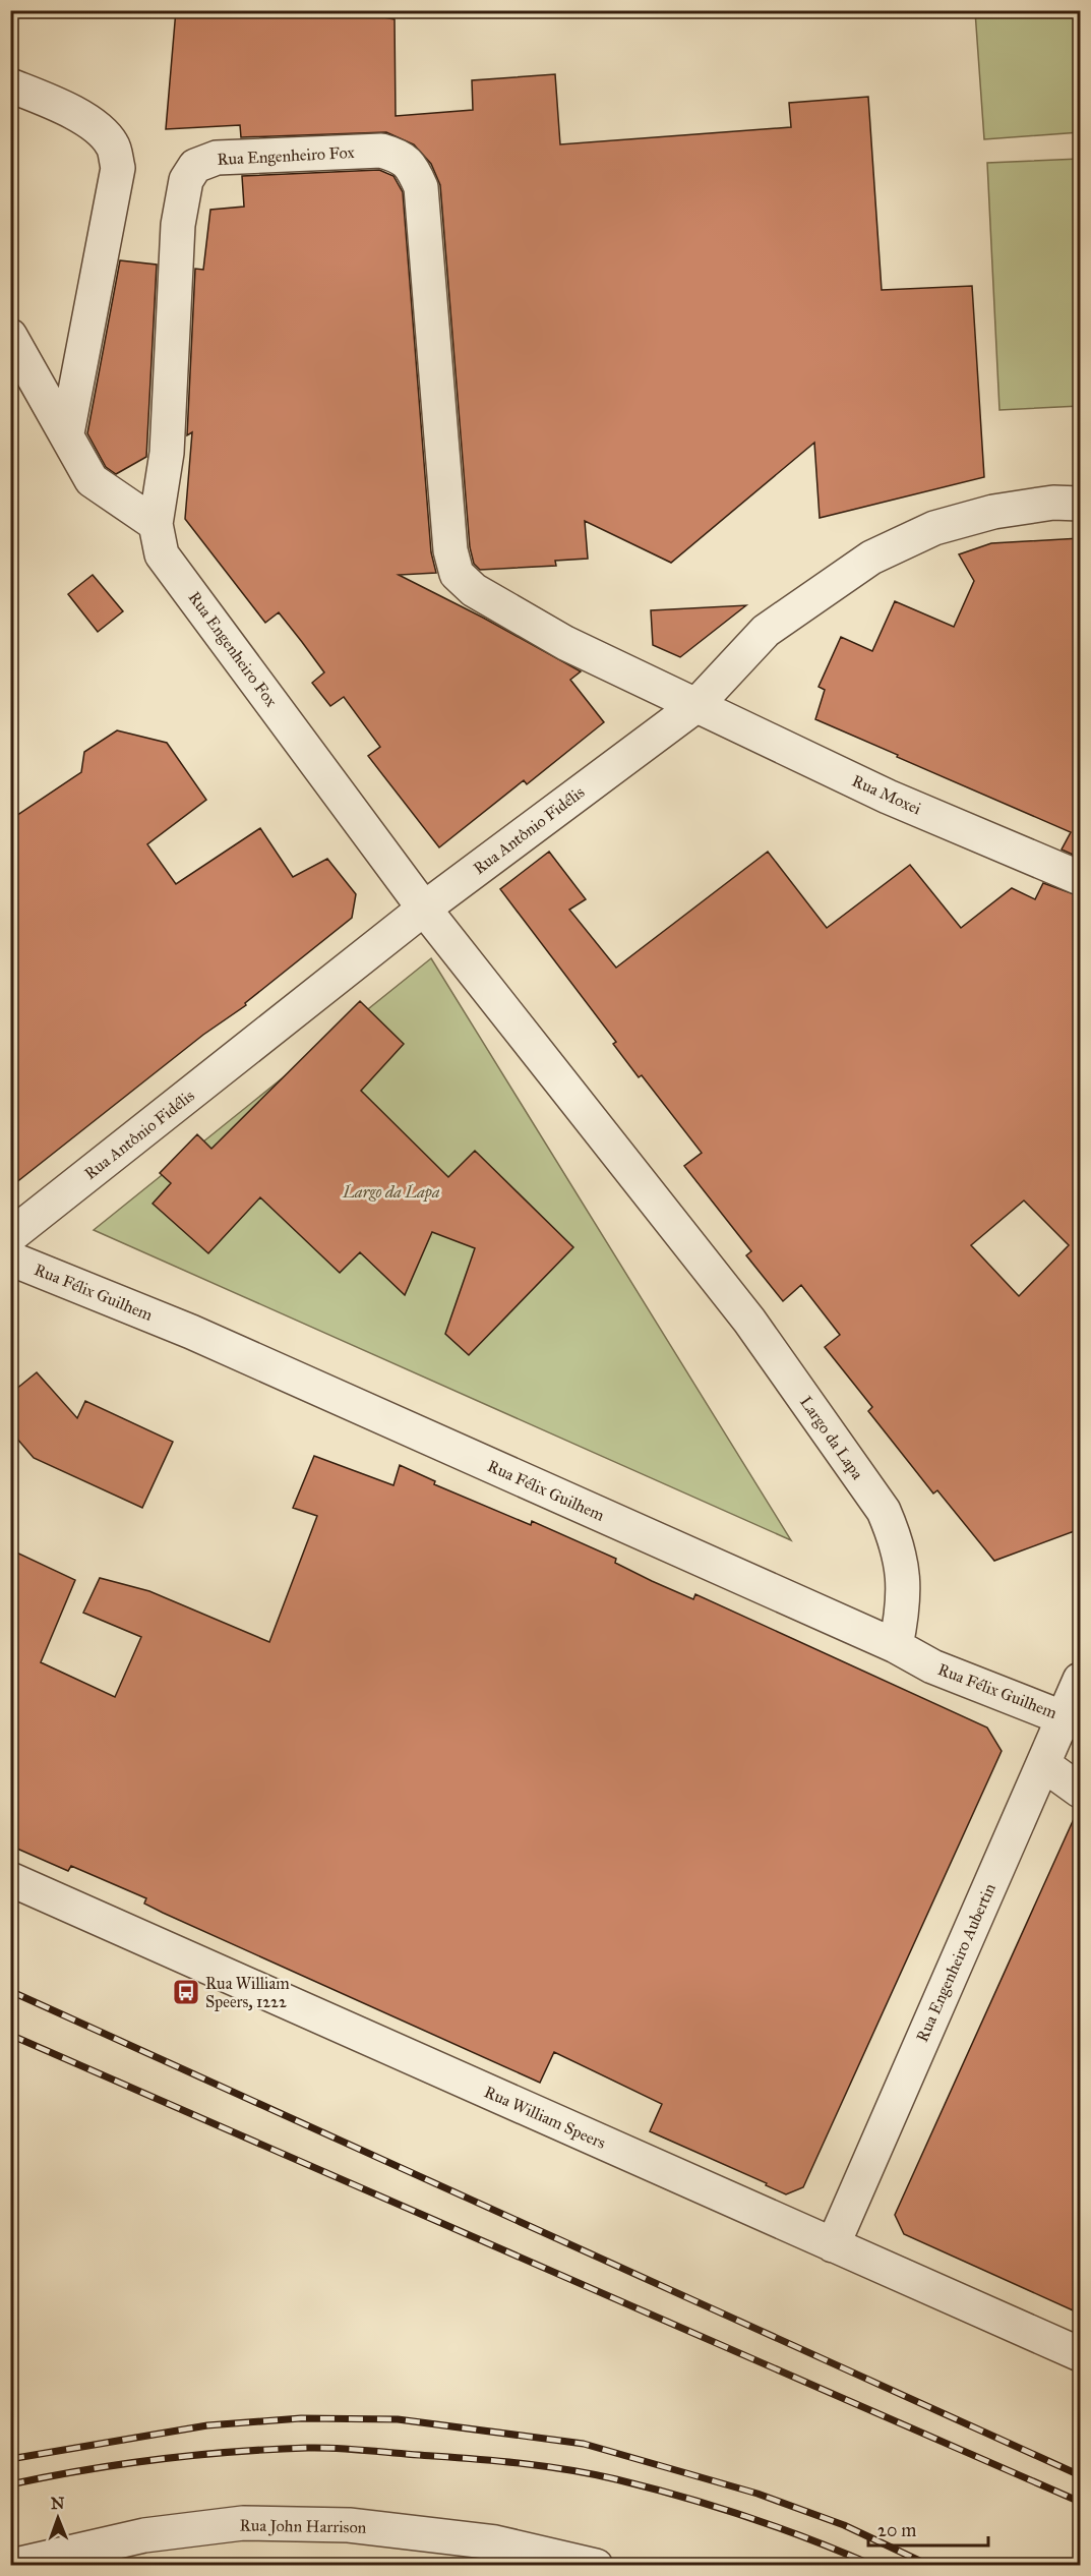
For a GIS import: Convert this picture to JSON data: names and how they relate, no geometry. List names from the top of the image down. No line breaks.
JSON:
{"streets":{"street":["Rua Engenheiro Fox","Rua Moxei","Rua Antônio Fidélis","Rua Félix Guilhem","Largo da Lapa","Rua Engenheiro Aubertin","Rua William Speers","Rua John Harrison"]},"crossings":[["Rua Engenheiro Fox","Rua Moxei"],["Rua Engenheiro Fox","Rua Antônio Fidélis"],["Rua Engenheiro Fox","Largo da Lapa"],["Rua Moxei","Rua Antônio Fidélis"],["Rua Antônio Fidélis","Largo da Lapa"],["Rua Félix Guilhem","Largo da Lapa"],["Rua Félix Guilhem","Rua Engenheiro Aubertin"],["Rua Engenheiro Aubertin","Rua William Speers"]],"parks":["Largo da Lapa"],"places":{"bus stop":["Rua William Speers, 1222"]},"scale_bar":"20 m","north":"top"}
